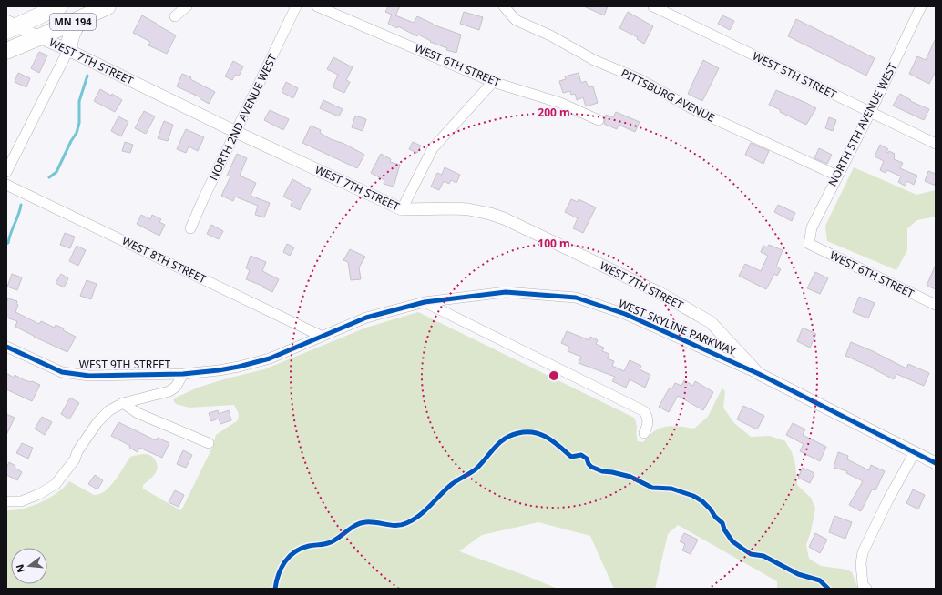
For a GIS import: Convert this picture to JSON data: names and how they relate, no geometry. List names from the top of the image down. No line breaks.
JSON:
{"streets":{"highway":["MN 194"],"street":["WEST 7TH STREET","WEST 6TH STREET","WEST 5TH STREET","PITTSBURG AVENUE","NORTH 2ND AVENUE WEST","NORTH 5TH AVENUE WEST","WEST 8TH STREET","WEST SKYLINE PARKWAY","WEST 9TH STREET"]},"crossings":[["MN 194","WEST 7TH STREET"],["WEST 7TH STREET","NORTH 2ND AVENUE WEST"],["WEST 7TH STREET","WEST SKYLINE PARKWAY"],["WEST 6TH STREET","NORTH 5TH AVENUE WEST"],["WEST 5TH STREET","NORTH 5TH AVENUE WEST"],["PITTSBURG AVENUE","NORTH 5TH AVENUE WEST"],["WEST 8TH STREET","WEST SKYLINE PARKWAY"],["WEST SKYLINE PARKWAY","WEST 9TH STREET"]],"north":"left","rings":["200 m","100 m"]}
